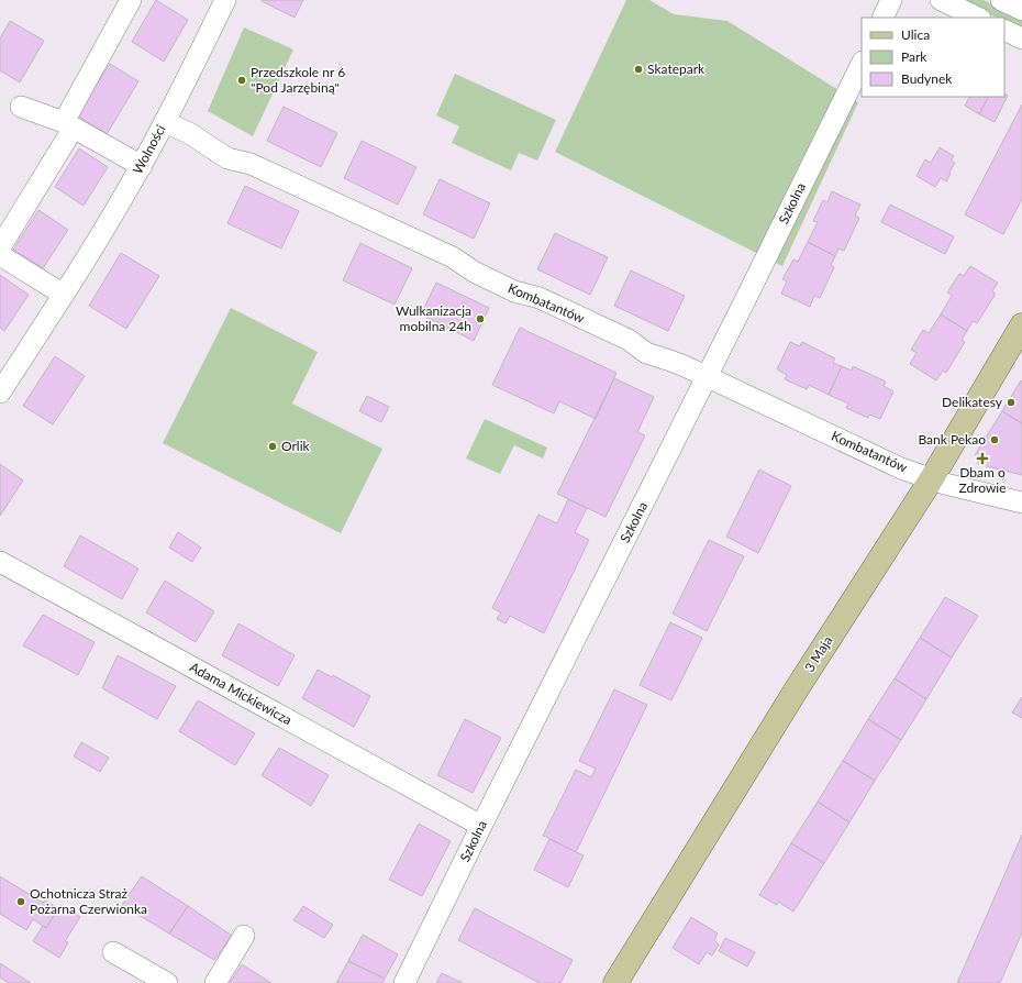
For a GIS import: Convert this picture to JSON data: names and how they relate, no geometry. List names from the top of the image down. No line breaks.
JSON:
{"streets":{"main road":["3 Maja"],"street":["Wolności","Szkolna","Kombatantów","Adama Mickiewicza"]},"crossings":[["Wolności","Kombatantów"],["Szkolna","Kombatantów"],["Szkolna","Adama Mickiewicza"],["Kombatantów","3 Maja"]],"places":{"other":["Skatepark","Przedszkole nr 6 \"Pod Jarzębiną\"","Wulkanizacja mobilna 24h","Delikatesy","Bank Pekao","Orlik","Ochotnicza Straż Pożarna Czerwionka"],"health":["Dbam o Zdrowie"]},"legend":["Ulica","Park","Budynek"]}
